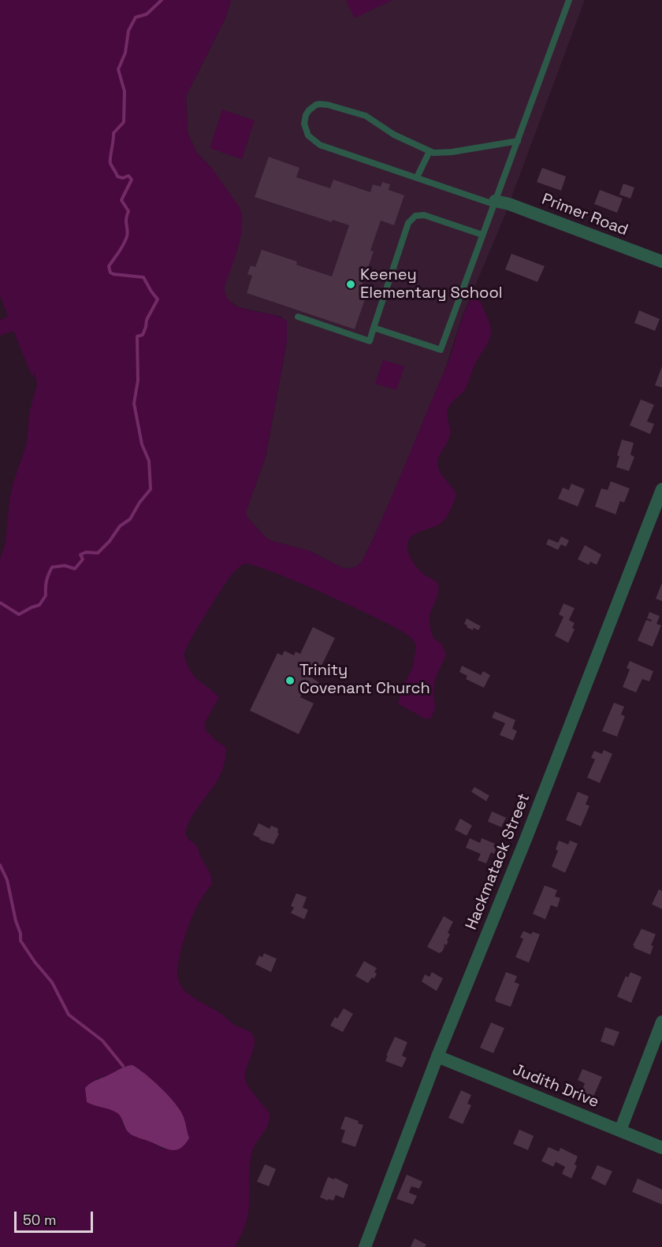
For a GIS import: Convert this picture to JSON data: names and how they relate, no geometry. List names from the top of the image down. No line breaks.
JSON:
{"streets":{"street":["Primer Road","Hackmatack Street","Judith Drive"]},"crossings":[["Hackmatack Street","Judith Drive"]],"places":["Keeney Elementary School","Trinity Covenant Church"],"scale_bar":"50 m"}
